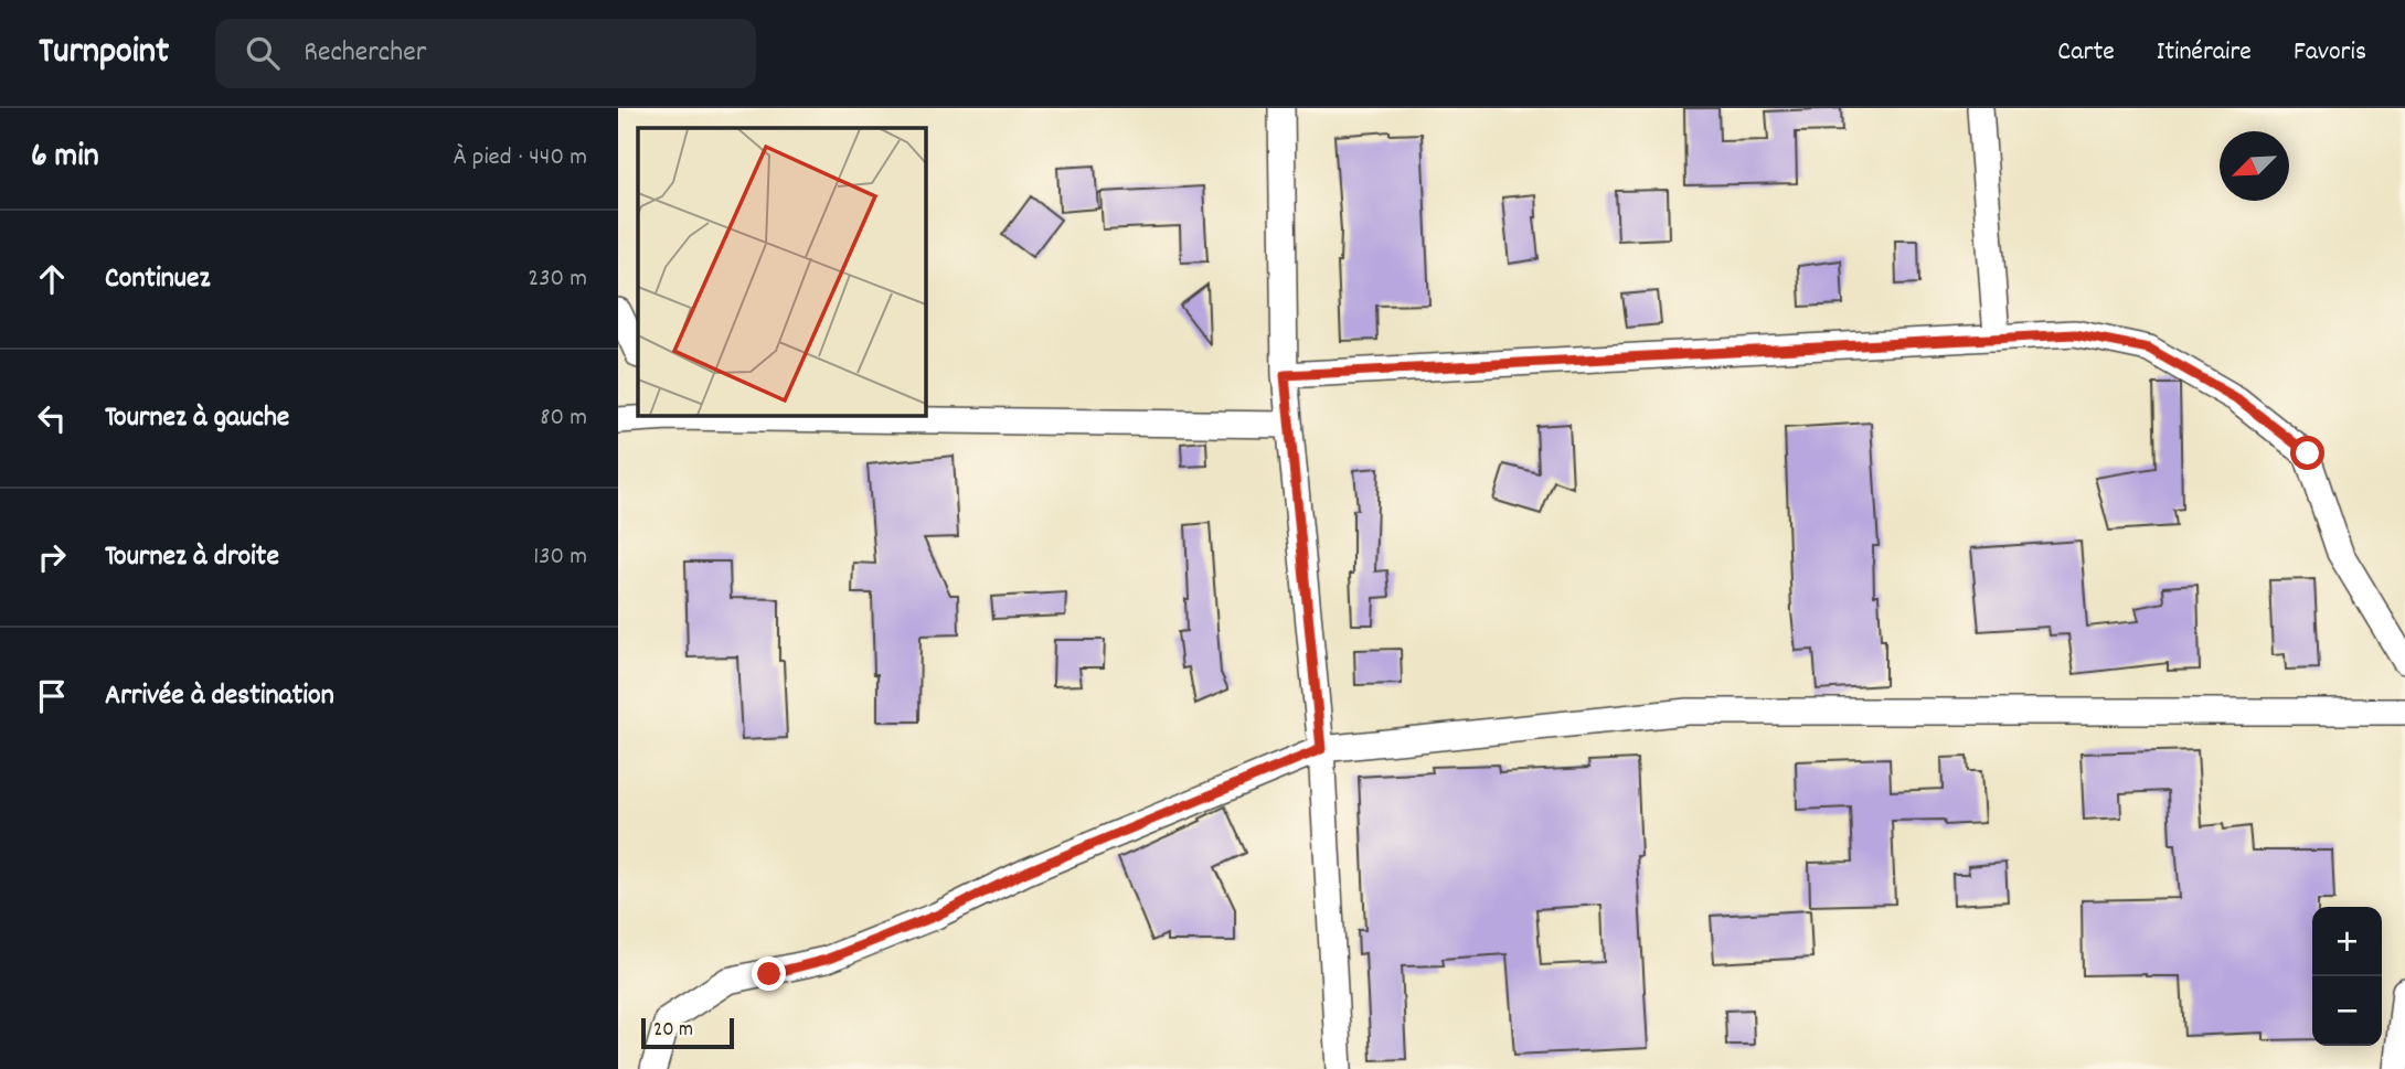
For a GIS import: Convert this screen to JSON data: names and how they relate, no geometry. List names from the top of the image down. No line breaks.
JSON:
{"scale_bar":"20 m","north":"bottom left","page":{"header":"Turnpoint","search":"Rechercher","nav":["Carte","Itinéraire","Favoris"],"heading":["6 min","À pied · 440 m"],"list":[["Continuez","230 m"],["Tournez à gauche","80 m"],["Tournez à droite","130 m"],"Arrivée à destination"],"map_buttons":["+","−"],"scale":"20 m"}}
